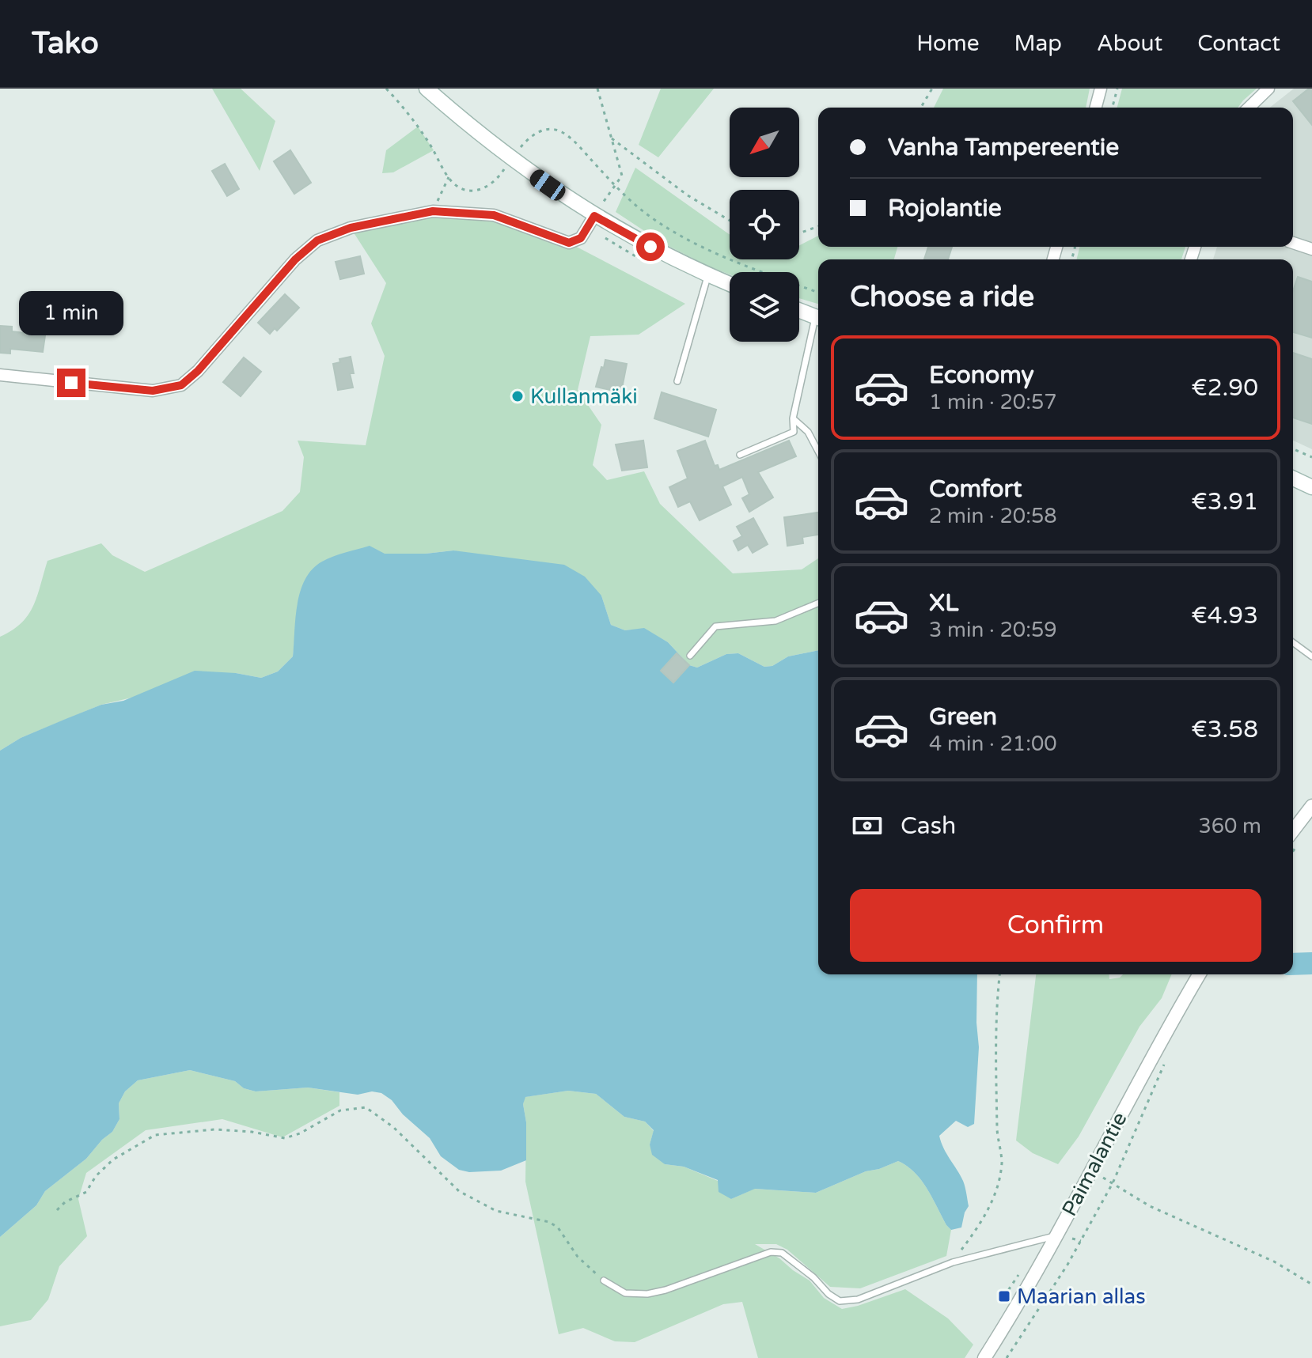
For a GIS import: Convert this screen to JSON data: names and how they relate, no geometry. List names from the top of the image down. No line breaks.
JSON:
{"streets":{"street":["Paimalantie"]},"places":{"other":["Kullanmäki"],"transit":["Maarian allas"]},"north":"bottom left","page":{"header":"Tako","nav":["Home","Map","About","Contact"],"banner":["Vanha Tampereentie","Rojolantie"],"heading":"Choose a ride","bubble":"1 min","list":[{"name":"Economy","note":"1 min · 20:57","value":"€2.90"},{"name":"Comfort","note":"2 min · 20:58","value":"€3.91"},{"name":"XL","note":"3 min · 20:59","value":"€4.93"},{"name":"Green","note":"4 min · 21:00","value":"€3.58"}],"pay":["Cash","360 m"],"buttons":"Confirm"}}
